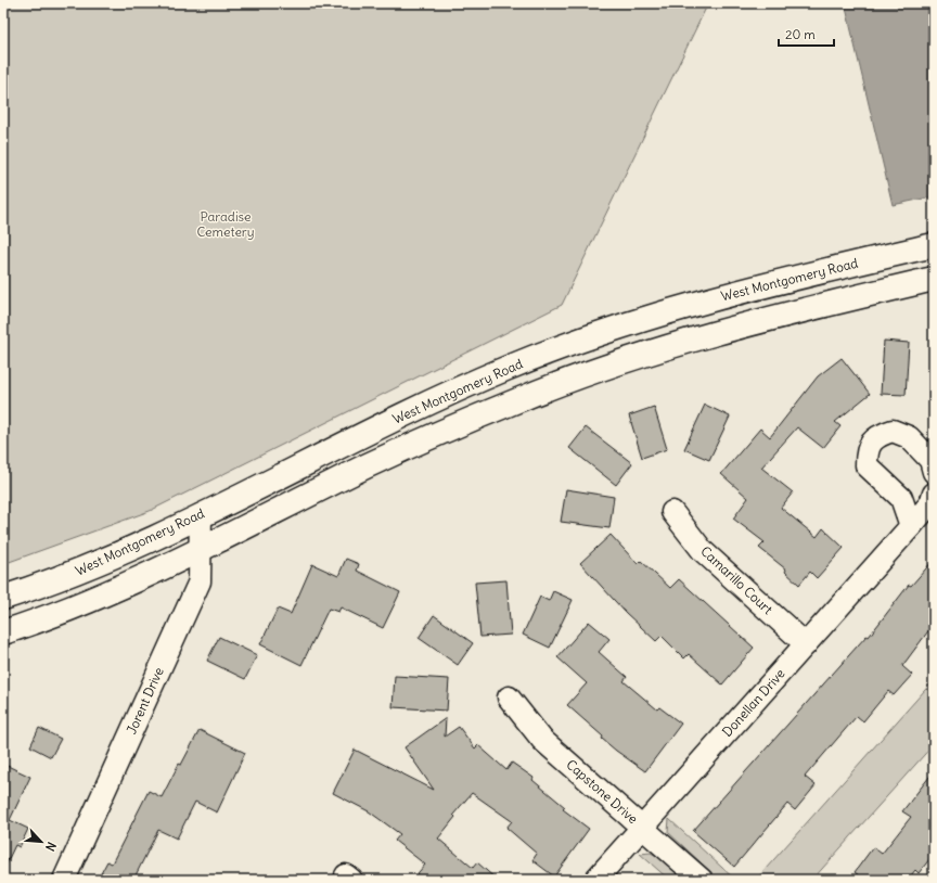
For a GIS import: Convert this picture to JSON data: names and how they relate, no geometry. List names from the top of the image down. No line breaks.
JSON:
{"streets":{"main road":["West Montgomery Road"],"street":["Camarillo Court","Jorent Drive","Donellan Drive","Capstone Drive"]},"crossings":[["West Montgomery Road","Jorent Drive"],["Camarillo Court","Donellan Drive"],["Donellan Drive","Capstone Drive"]],"parks":["Paradise Cemetery"],"scale_bar":"20 m","north":"bottom right"}
